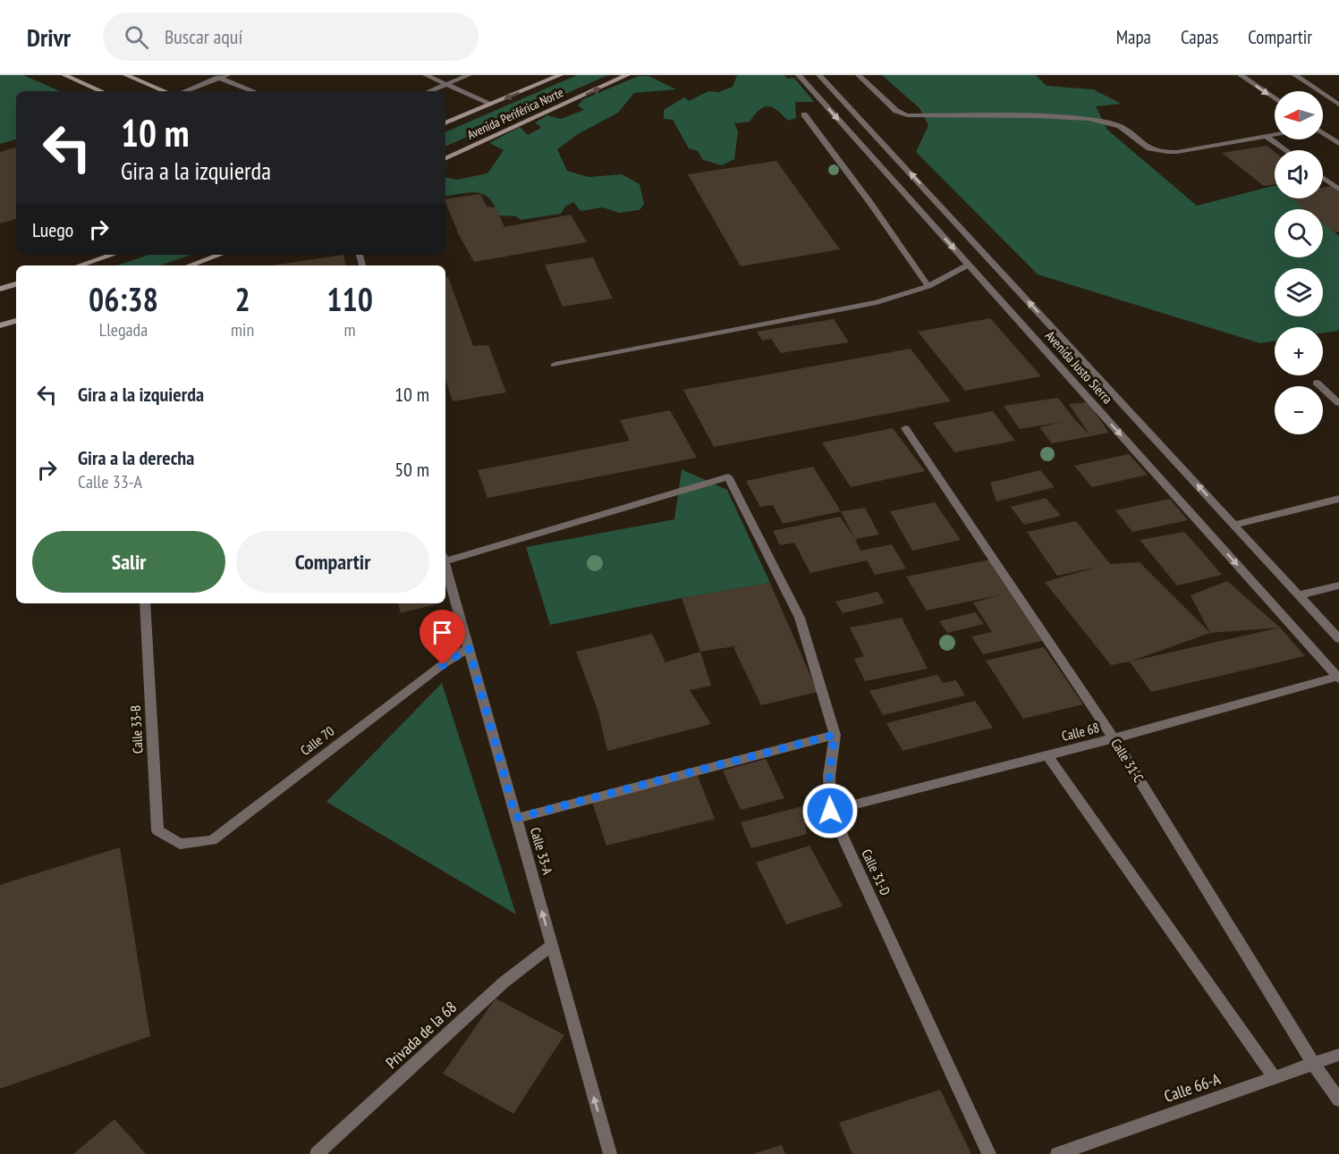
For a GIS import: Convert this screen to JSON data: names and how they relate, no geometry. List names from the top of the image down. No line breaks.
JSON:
{"streets":{"main road":["Avenida Periférica Norte"],"street":["Avenida Justo Sierra","Calle 33-B","Calle 68","Calle 70","Calle 31-C","Calle 33-A","Calle 31-D","Privada de la 68","Calle 66-A"]},"crossings":[["Avenida Justo Sierra","Calle 68"],["Calle 33-B","Calle 70"],["Calle 68","Calle 31-C"],["Calle 68","Calle 31-D"],["Calle 70","Calle 33-A"],["Calle 31-C","Calle 66-A"],["Calle 33-A","Privada de la 68"]],"one_way":["Calle 33-A"],"north":"left","page":{"header":"Drivr","search":"Buscar aquí","nav":["Mapa","Capas","Compartir"],"map_buttons":["+","−"],"turn":["10 m","Gira a la izquierda"],"then":"Luego","eta":["06:38","Llegada","2","min","110","m"],"list":[{"name":"Gira a la izquierda","value":"10 m"},{"name":"Gira a la derecha","note":"Calle 33-A","value":"50 m"}],"buttons":["Salir","Compartir"]}}
